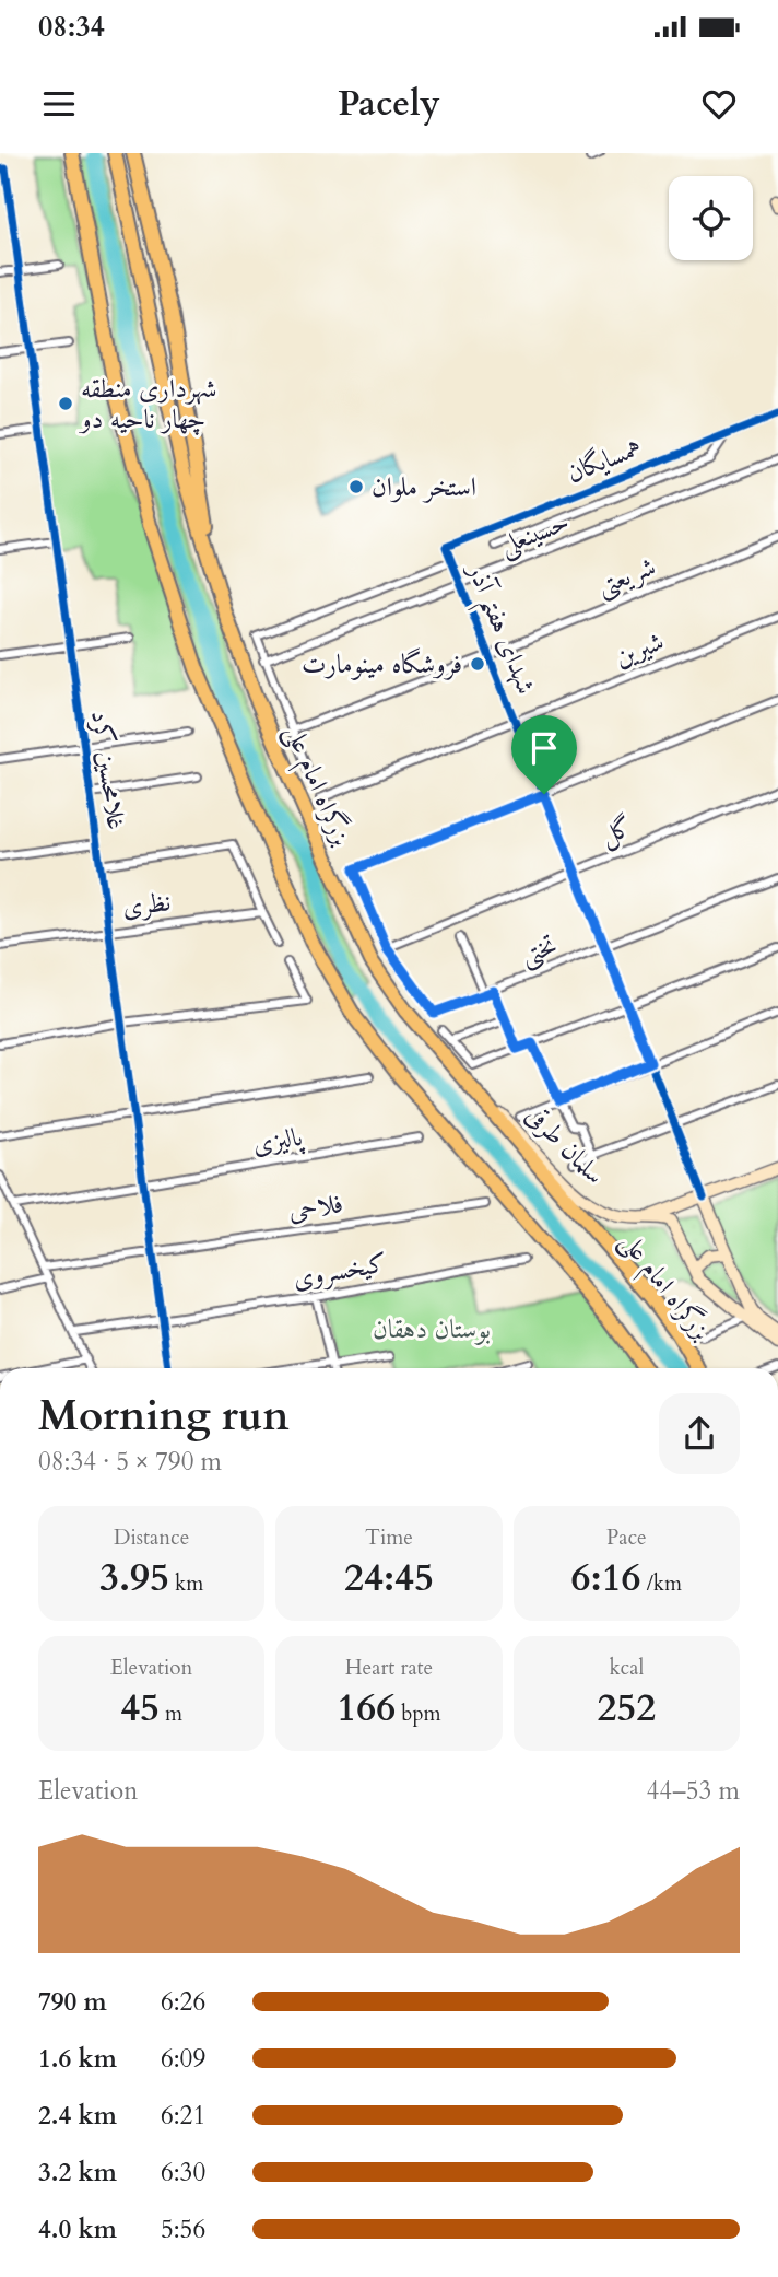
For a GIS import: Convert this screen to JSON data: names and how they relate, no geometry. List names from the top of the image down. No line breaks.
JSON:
{"streets":{"highway":["بزرگراه امام علی"],"main road":["سلمان طرقی"],"street":["همسایگان","حسینعلی","شریعتی","شهدای هفتم آذر","شیرین","غلامحسین کرد","گل","نظری","تختی","پالیزی","فلاحی","کیخسروی"]},"crossings":[["همسایگان","شهدای هفتم آذر"],["حسینعلی","شهدای هفتم آذر"],["شریعتی","شهدای هفتم آذر"],["شهدای هفتم آذر","شیرین"],["شهدای هفتم آذر","گل"],["شهدای هفتم آذر","تختی"],["شهدای هفتم آذر","سلمان طرقی"],["غلامحسین کرد","نظری"],["غلامحسین کرد","پالیزی"],["غلامحسین کرد","فلاحی"],["غلامحسین کرد","کیخسروی"],["بزرگراه امام علی","سلمان طرقی"],["گل","تختی"]],"parks":["بوستان دهقان"],"places":["شهرداری منطقه چهار ناحیه دو","استخر ملوان","فروشگاه مینومارت"],"page":{"status":"08:34","header":"Pacely","heading":["Morning run","08:34 · 5 × 790 m"],"stats":[["Distance","3.95 km"],["Time","24:45"],["Pace","6:16 /km"],["Elevation","45 m"],["Heart rate","166 bpm"],["kcal","252"]],"chart":["Elevation","44–53 m"],"list":[{"name":"790 m","note":"6:26"},{"name":"1.6 km","note":"6:09"},{"name":"2.4 km","note":"6:21"},{"name":"3.2 km","note":"6:30"},{"name":"4.0 km","note":"5:56"}]}}
